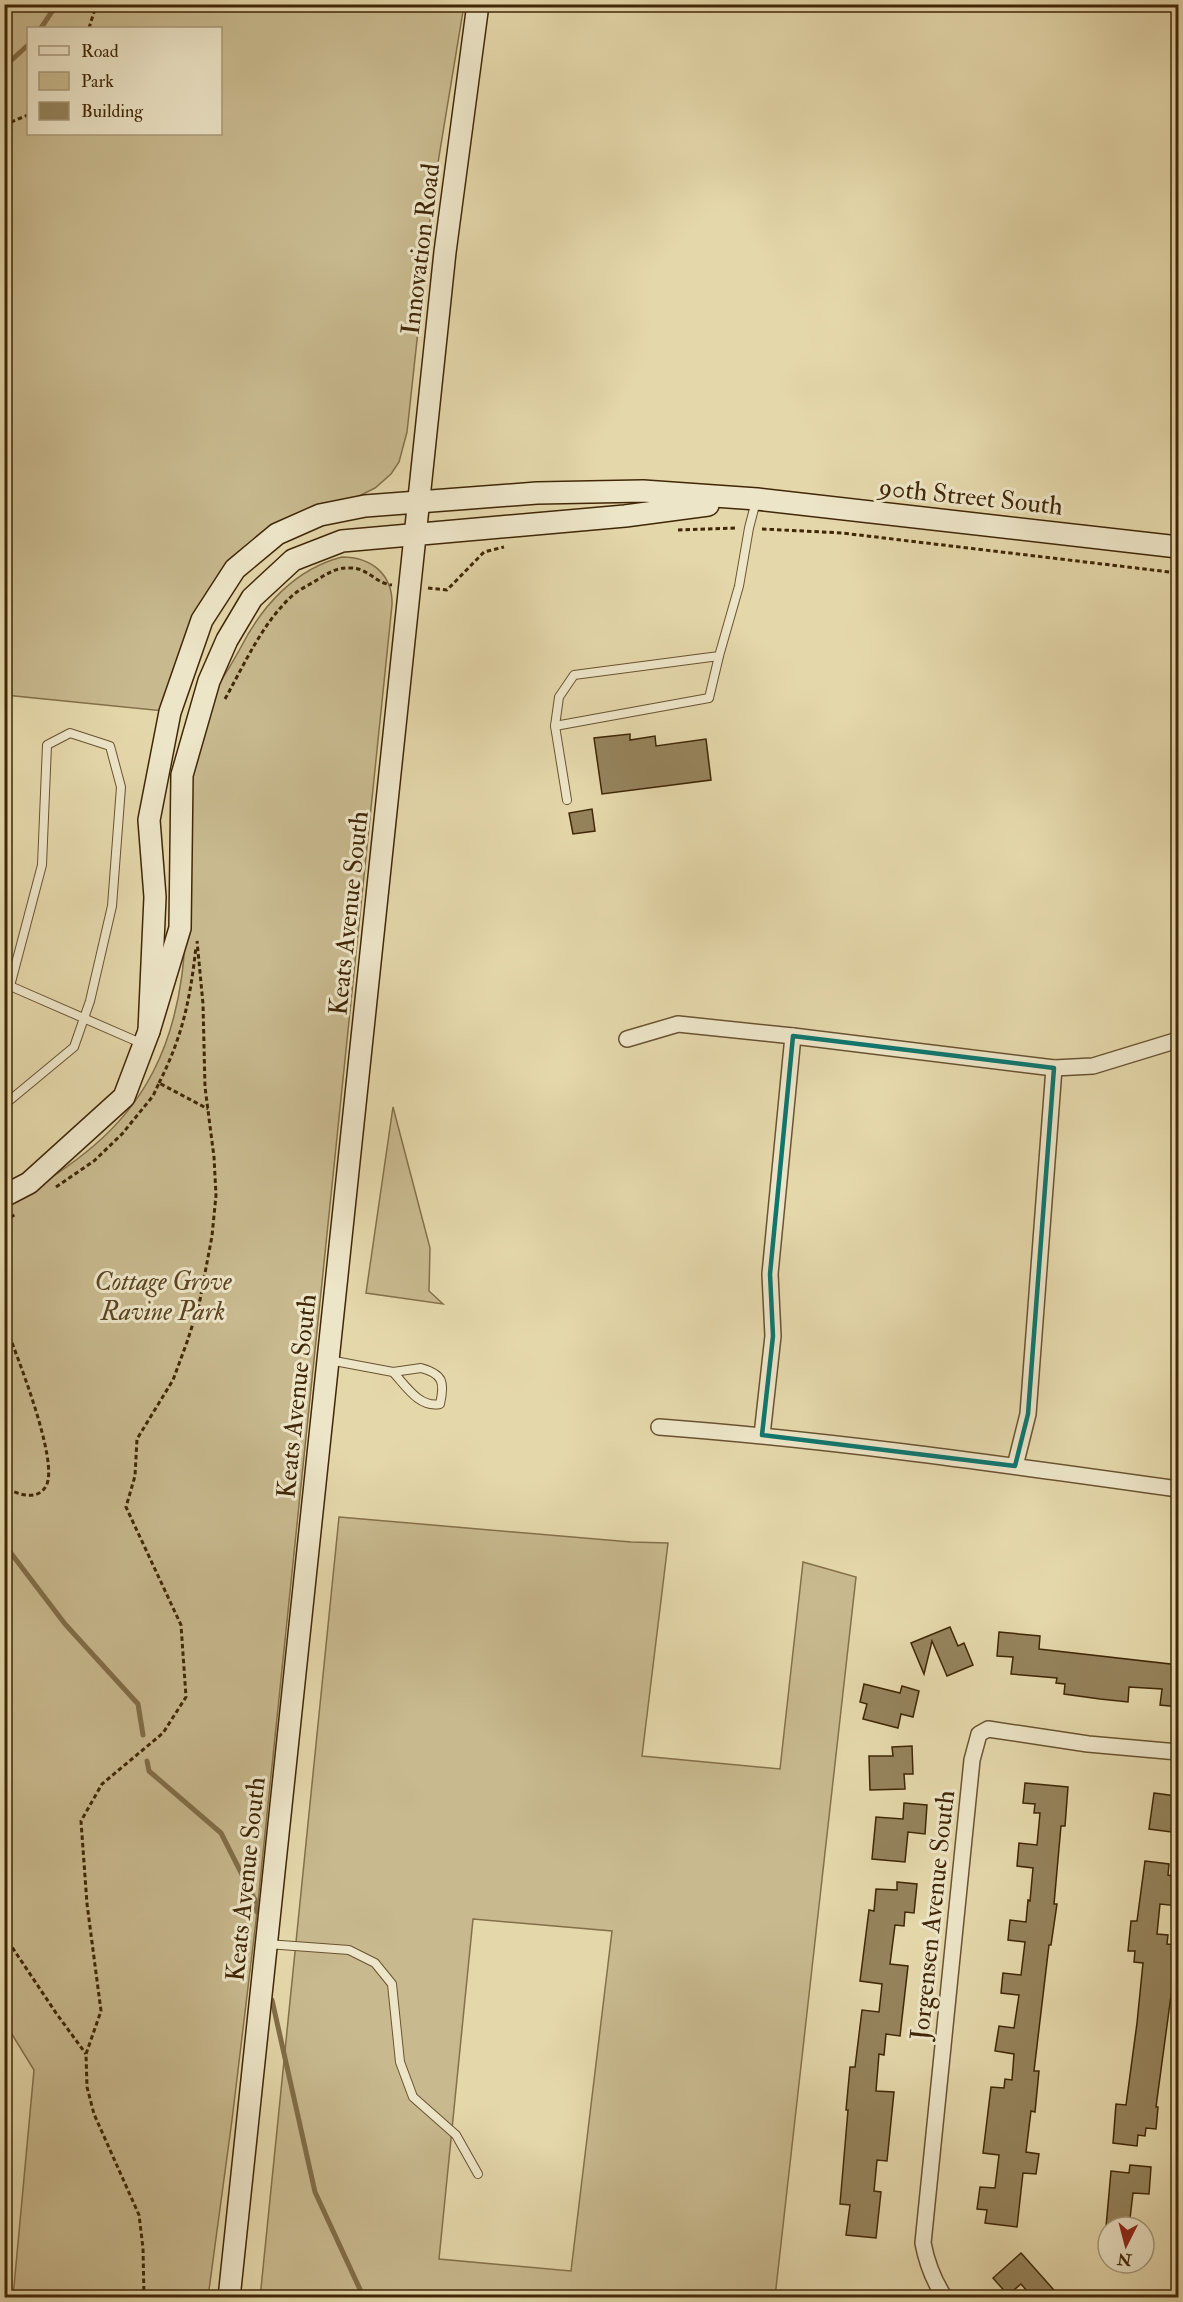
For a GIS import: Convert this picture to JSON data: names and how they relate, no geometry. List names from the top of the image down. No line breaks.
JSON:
{"streets":{"street":["Innovation Road","90th Street South","Keats Avenue South","Jorgensen Avenue South"]},"crossings":[["Innovation Road","90th Street South"],["Innovation Road","Keats Avenue South"],["90th Street South","Keats Avenue South"]],"parks":["Cottage Grove Ravine Park"],"legend":["Road","Park","Building"],"north":"bottom"}
